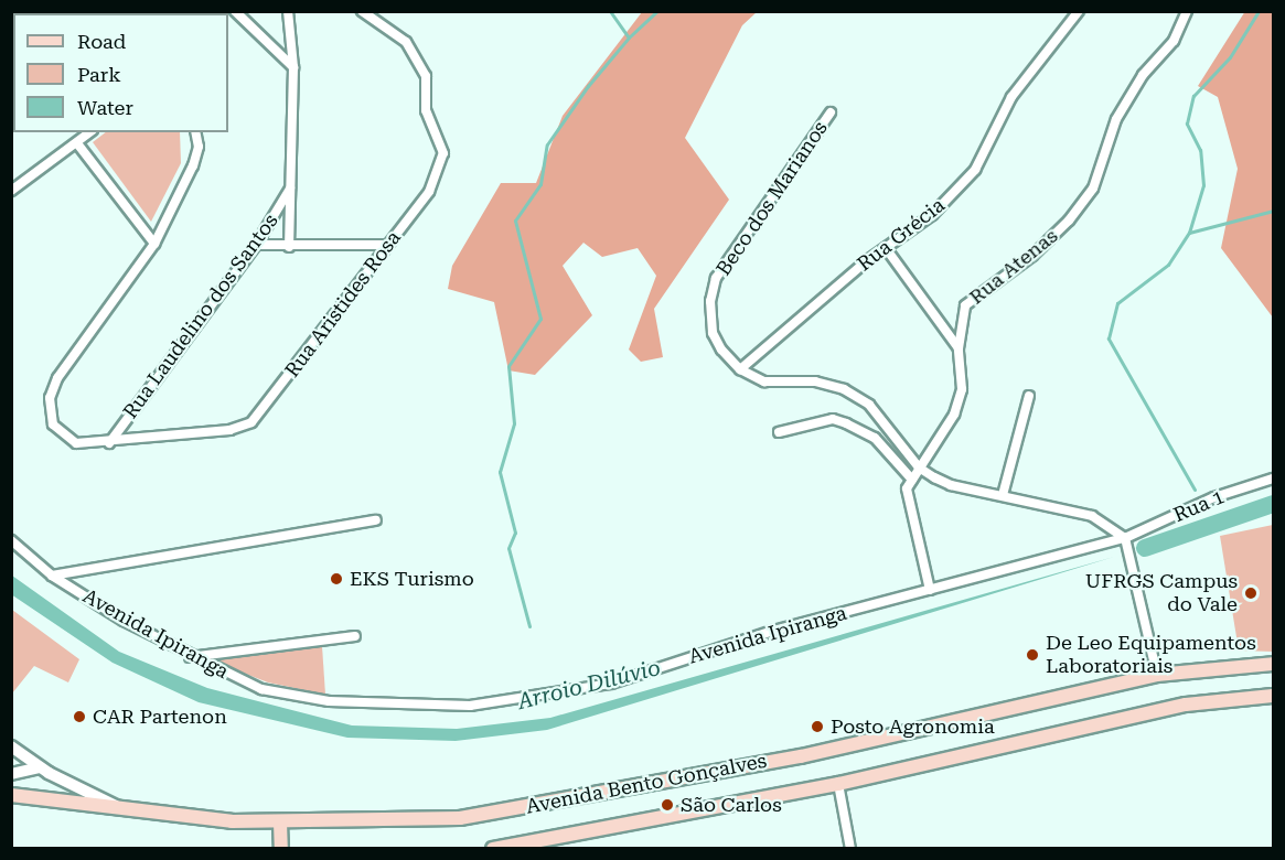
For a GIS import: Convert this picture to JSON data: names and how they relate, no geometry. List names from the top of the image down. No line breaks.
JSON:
{"streets":{"main road":["Avenida Bento Gonçalves"],"street":["Beco dos Marianos","Rua Grécia","Rua Atenas","Rua Aristides Rosa","Rua Laudelino dos Santos","Rua 1","Avenida Ipiranga"]},"crossings":[["Beco dos Marianos","Rua Grécia"],["Rua Aristides Rosa","Rua Laudelino dos Santos"],["Rua 1","Avenida Ipiranga"]],"water":["Arroio Dilúvio"],"places":["EKS Turismo","UFRGS Campus do Vale","De Leo Equipamentos Laboratoriais","CAR Partenon","Posto Agronomia","São Carlos"],"legend":["Road","Park","Water"]}
